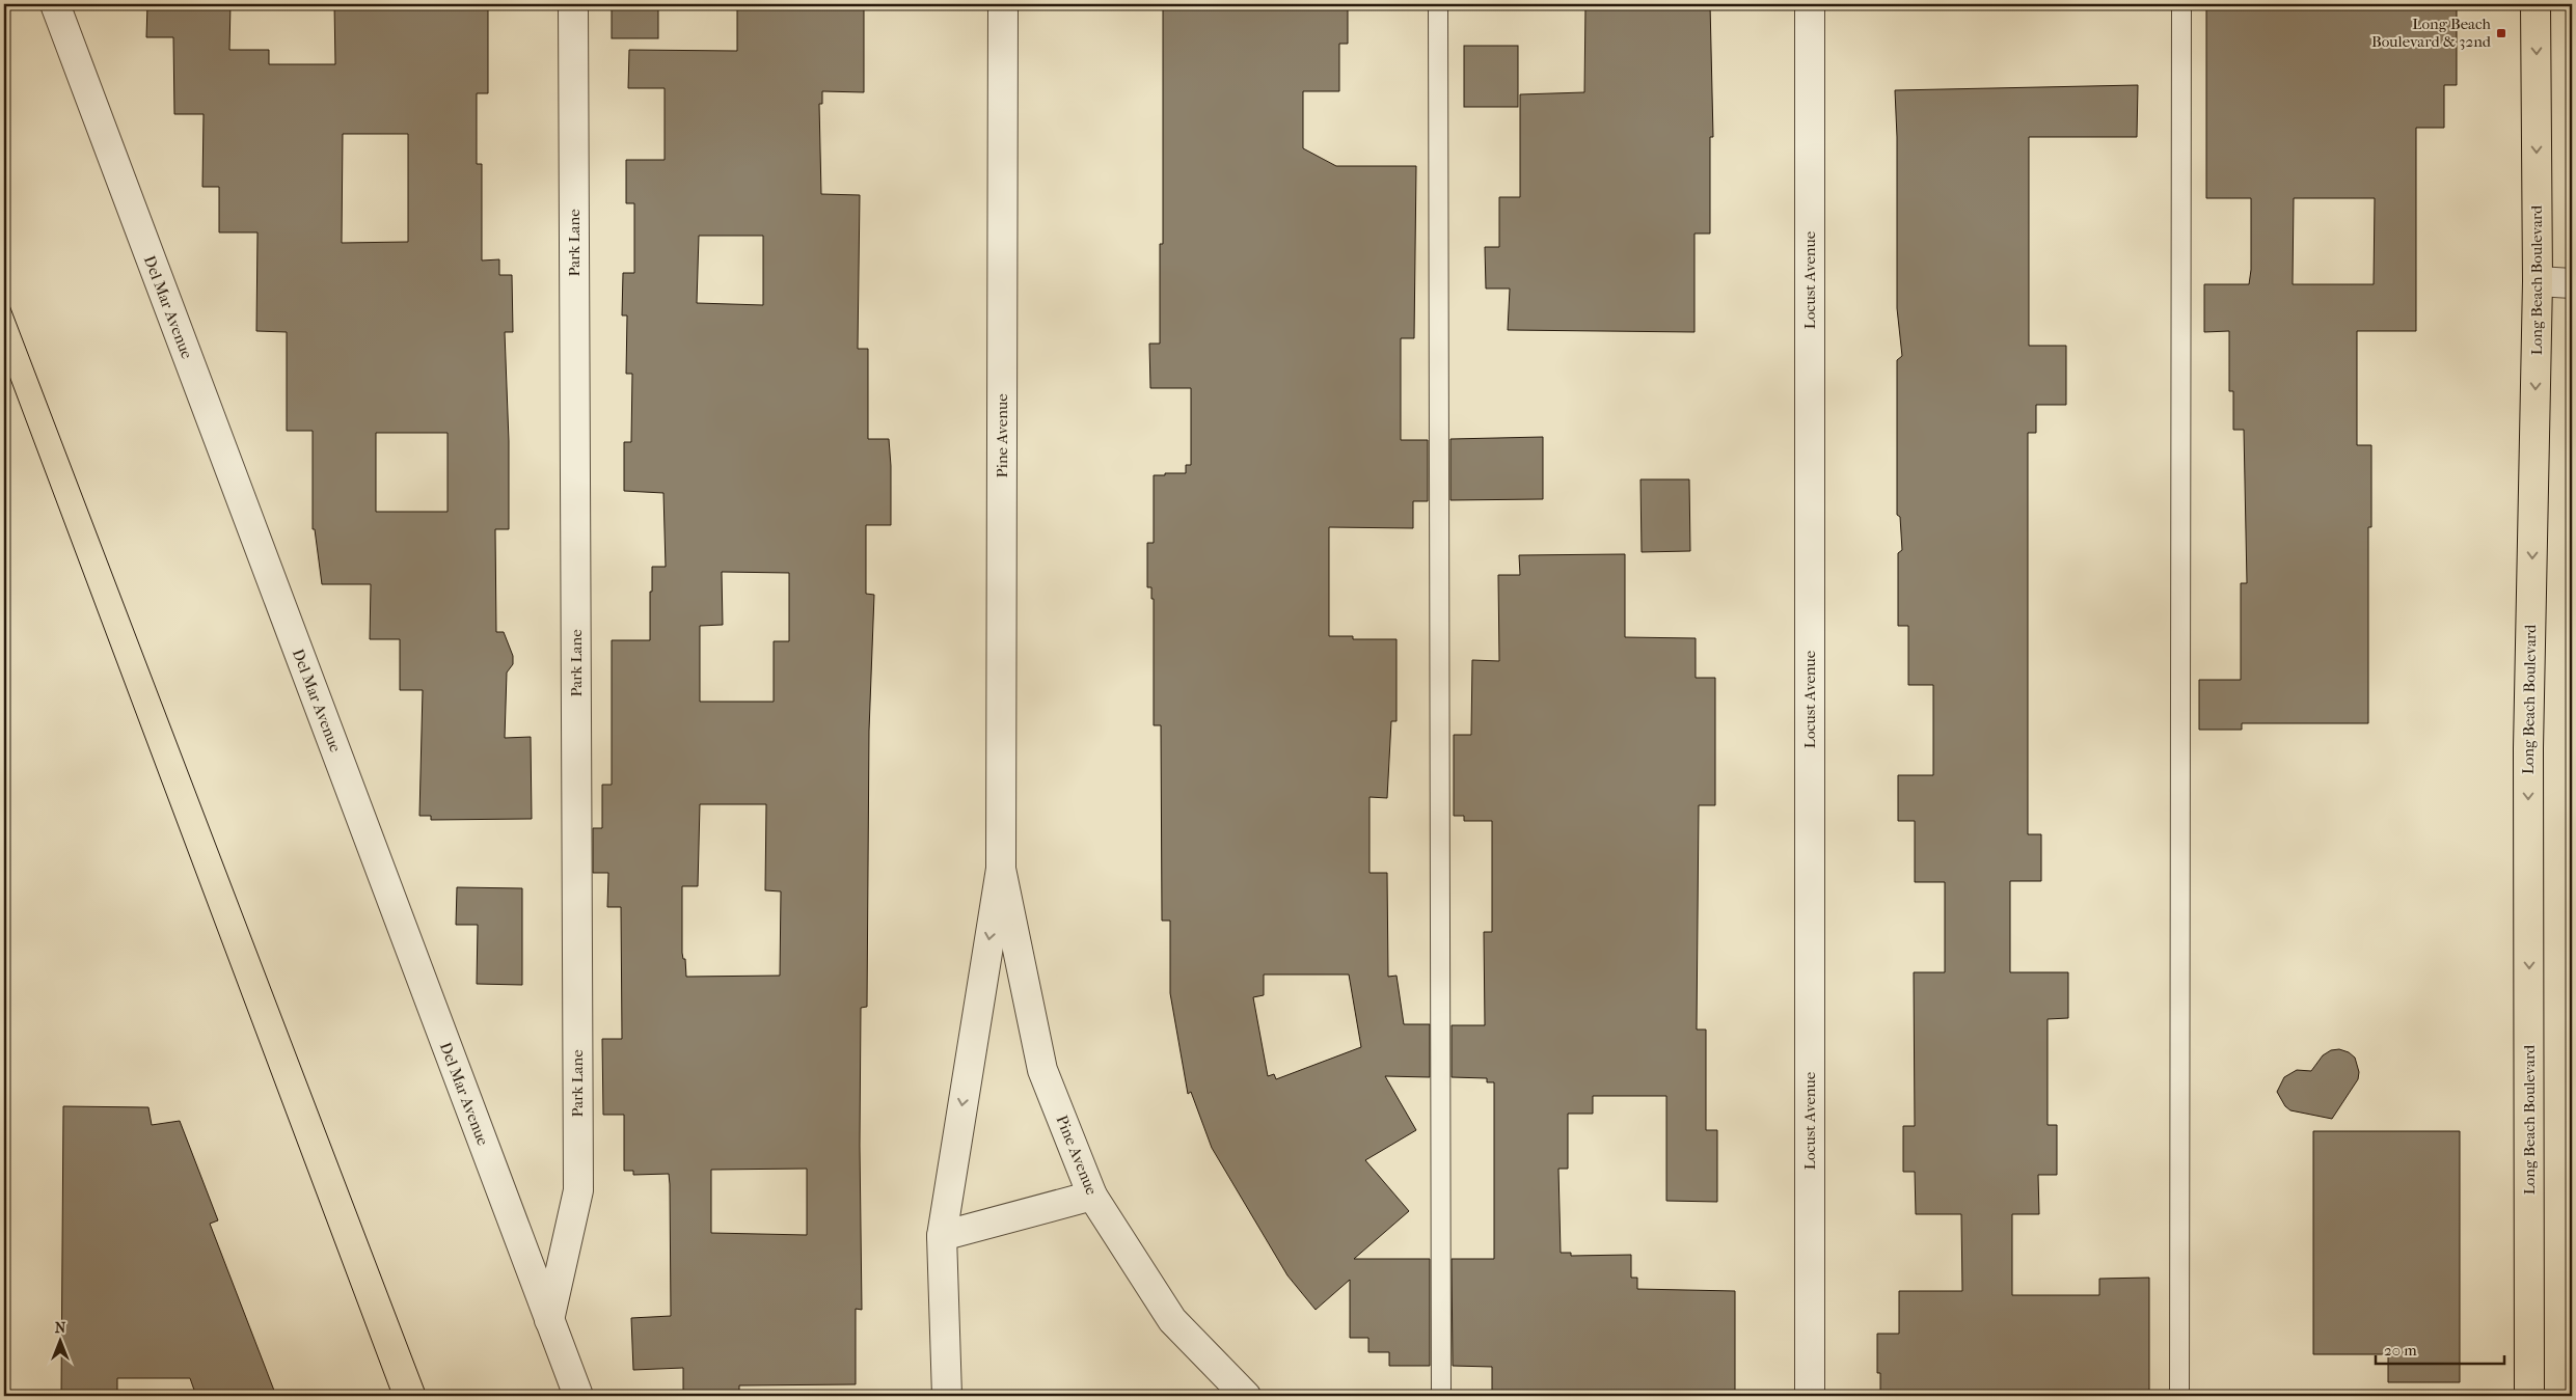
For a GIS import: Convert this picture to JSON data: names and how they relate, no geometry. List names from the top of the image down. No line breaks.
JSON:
{"streets":{"main road":["Long Beach Boulevard"],"street":["Park Lane","Locust Avenue","Del Mar Avenue","Pine Avenue"]},"crossings":[["Park Lane","Del Mar Avenue"]],"one_way":["Long Beach Boulevard"],"places":{"transit":["Long Beach Boulevard & 32nd"]},"scale_bar":"20 m","north":"top"}
